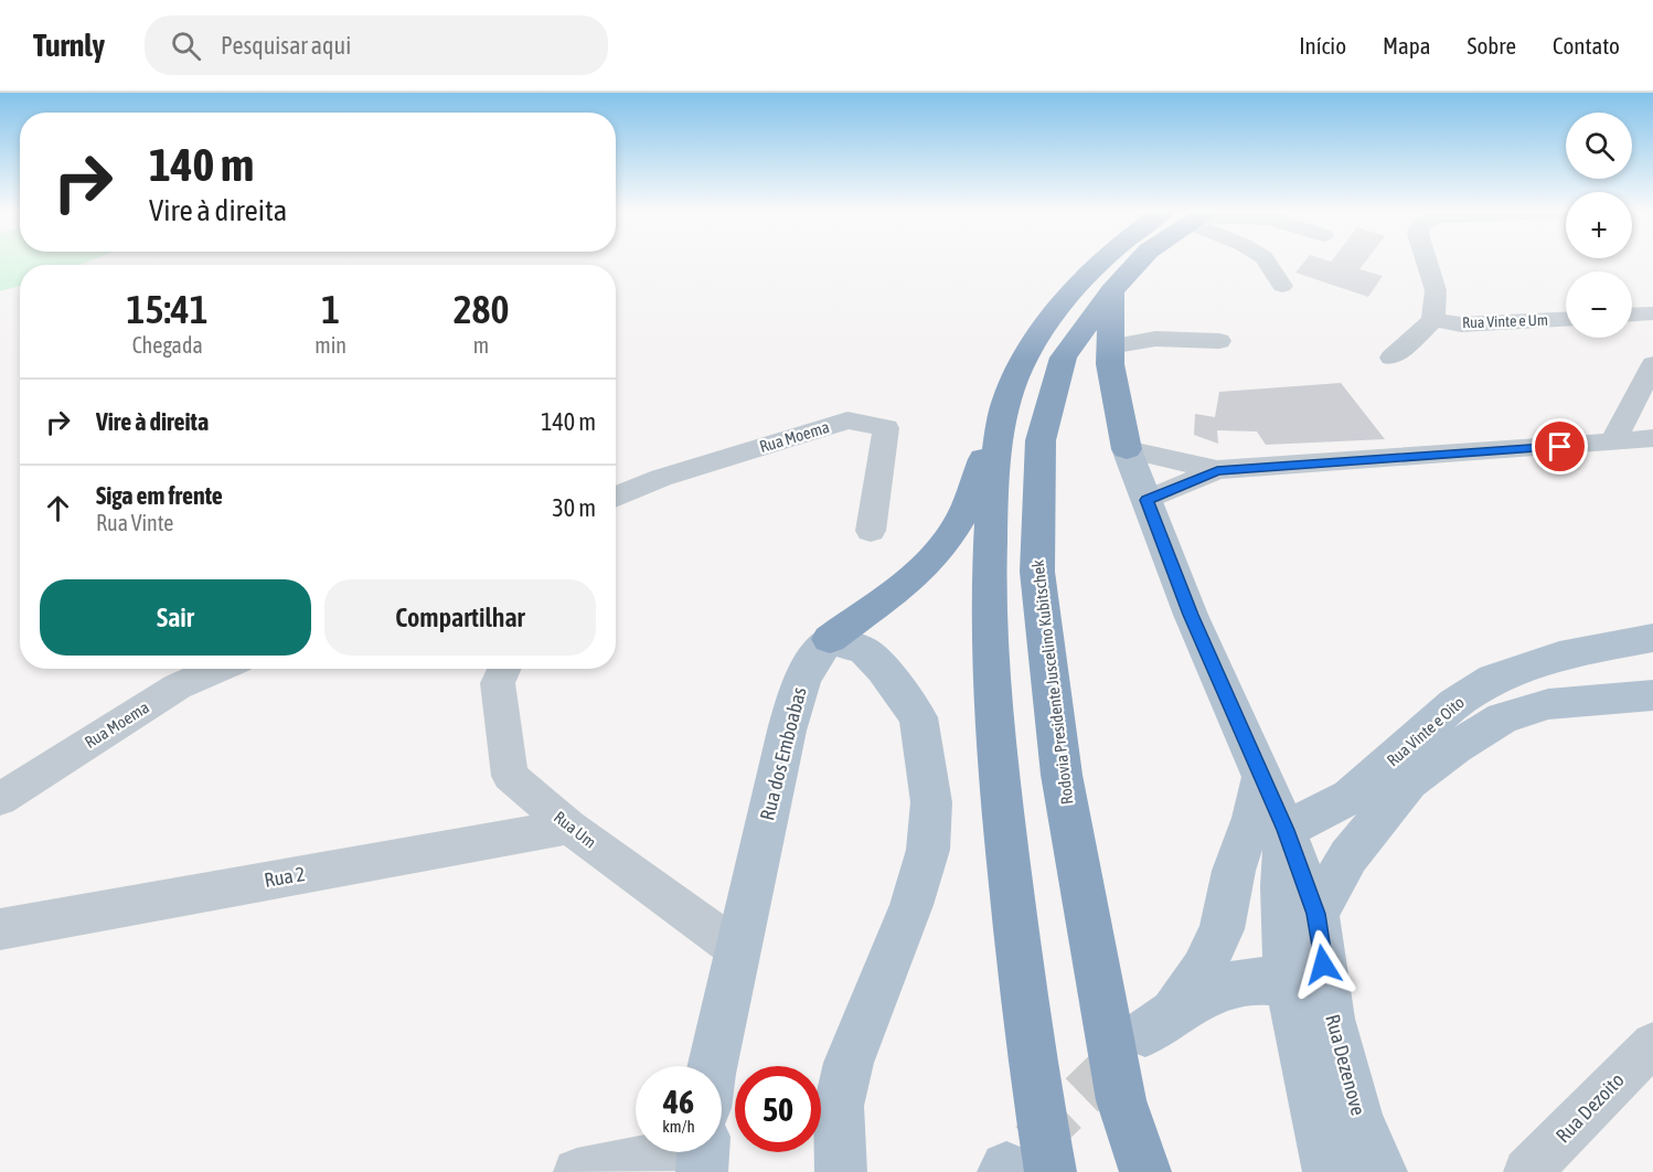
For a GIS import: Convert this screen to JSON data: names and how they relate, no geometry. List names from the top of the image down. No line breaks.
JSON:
{"streets":{"highway":["Rodovia Presidente Juscelino Kubitschek"],"main road":["Rua Vinte e Oito","Rua dos Emboabas","Rua Dezenove"],"street":["Rua Vinte e Um","Rua Moema","Rua Um","Rua 2","Rua Dezoito"]},"crossings":[["Rua Vinte e Oito","Rua Dezenove"],["Rua dos Emboabas","Rua Um"],["Rua Um","Rua 2"]],"page":{"header":"Turnly","search":"Pesquisar aqui","nav":["Início","Mapa","Sobre","Contato"],"map_buttons":["+","−"],"turn":["140 m","Vire à direita"],"eta":["15:41","Chegada","1","min","280","m"],"list":[{"name":"Vire à direita","value":"140 m"},{"name":"Siga em frente","note":"Rua Vinte","value":"30 m"}],"buttons":["Sair","Compartilhar"],"speed":"46 km/h","limit":"50"}}
